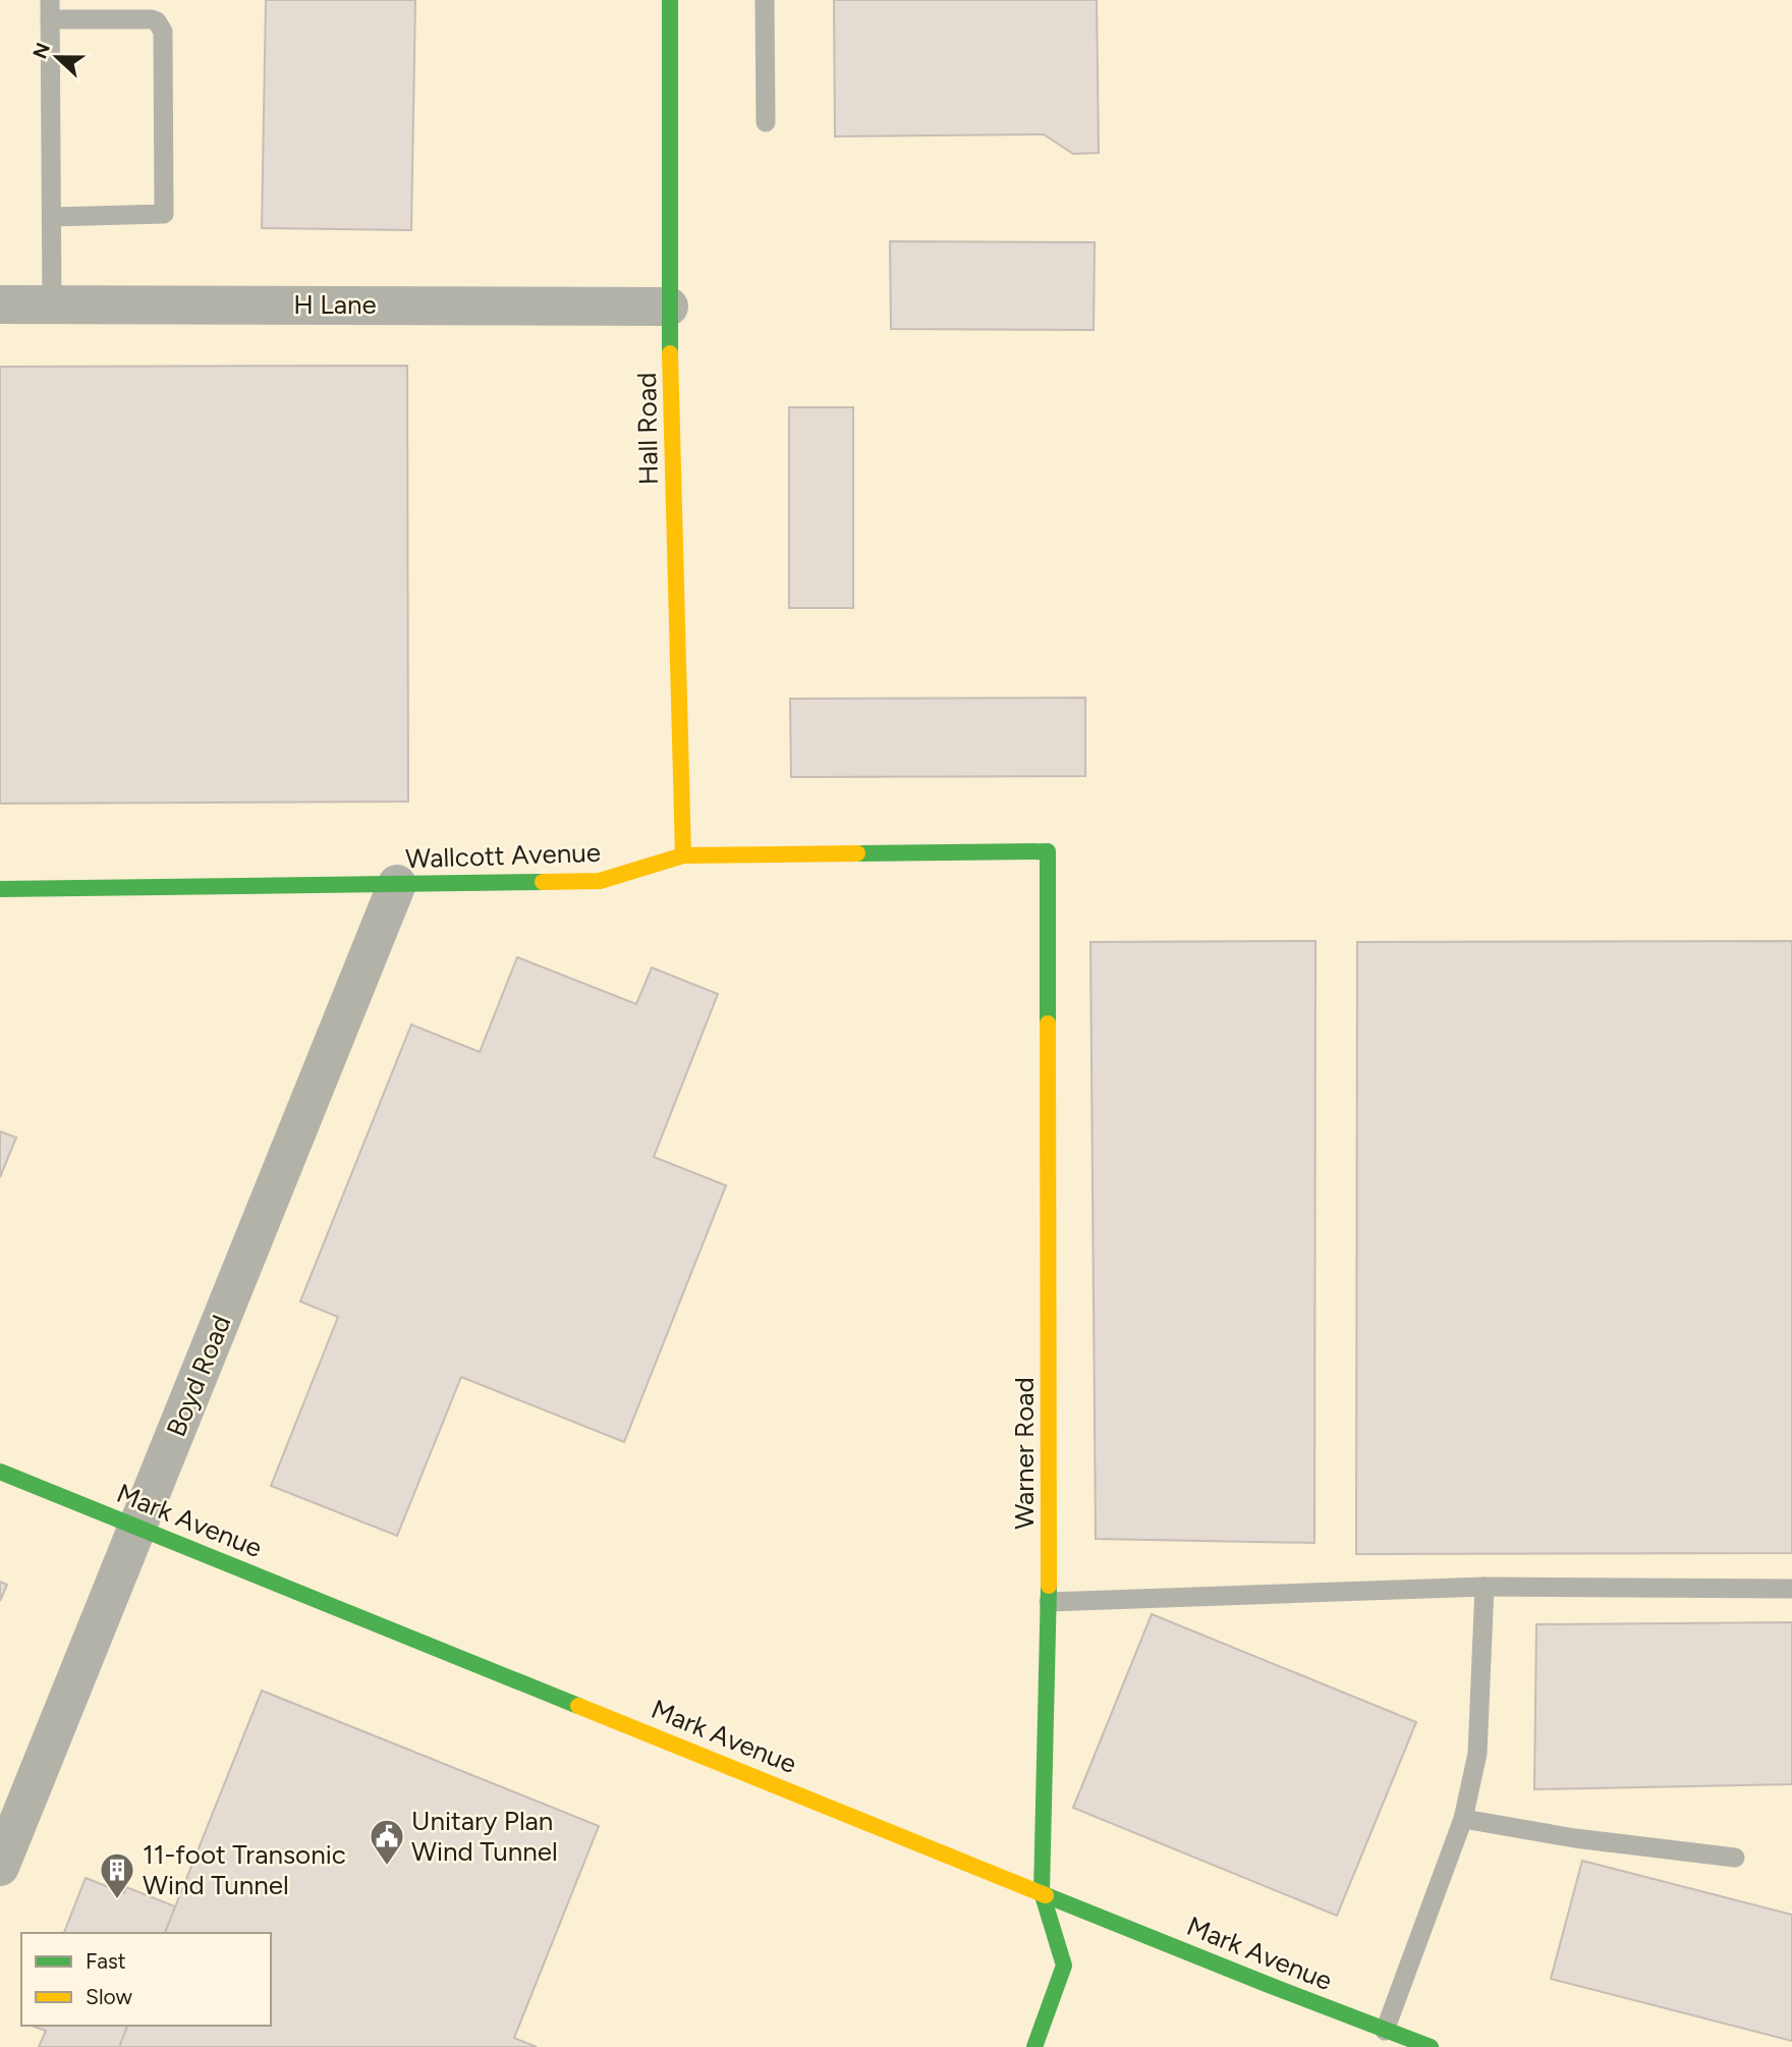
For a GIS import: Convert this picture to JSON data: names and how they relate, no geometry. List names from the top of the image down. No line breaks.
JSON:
{"streets":{"street":["H Lane","Hall Road","Wallcott Avenue","Boyd Road","Warner Road","Mark Avenue"]},"crossings":[["H Lane","Hall Road"],["Hall Road","Wallcott Avenue"],["Wallcott Avenue","Boyd Road"],["Wallcott Avenue","Warner Road"],["Boyd Road","Mark Avenue"],["Warner Road","Mark Avenue"]],"places":{"public building":["Unitary Plan Wind Tunnel"],"building":["11-foot Transonic Wind Tunnel"]},"legend":["Fast","Slow"],"north":"left"}
